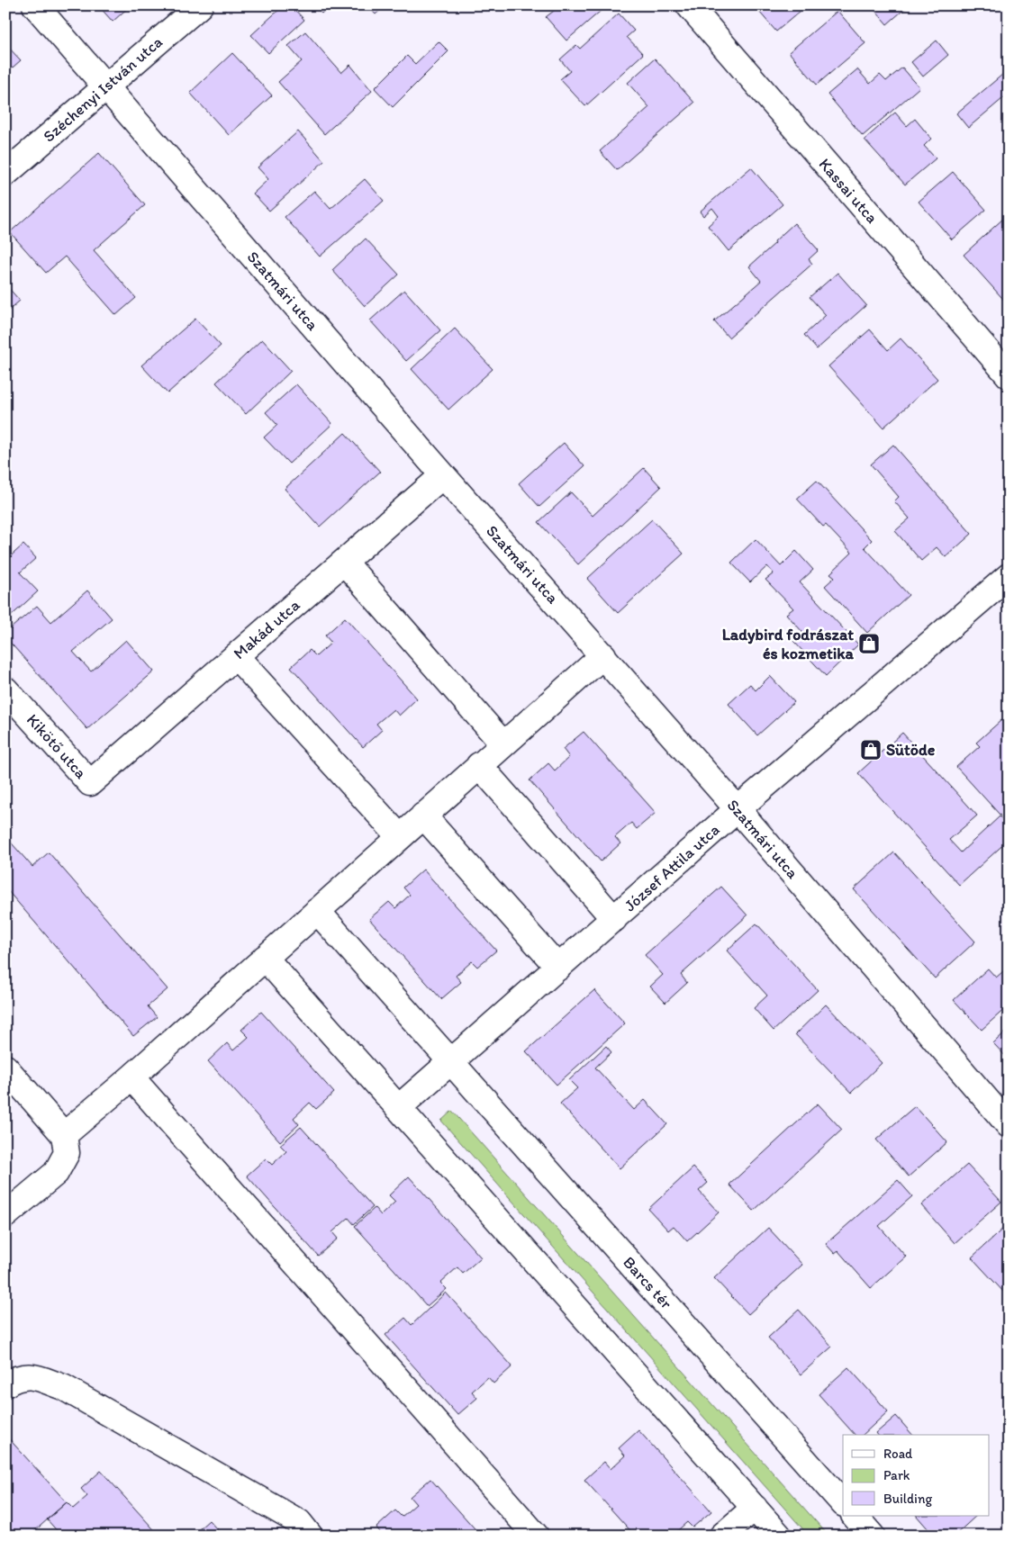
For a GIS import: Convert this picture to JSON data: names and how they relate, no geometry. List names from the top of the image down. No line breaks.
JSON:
{"streets":{"street":["Széchenyi István utca","Kassai utca","Szatmári utca","Makád utca","Kikötő utca","József Attila utca","Barcs tér"]},"crossings":[["Széchenyi István utca","Szatmári utca"],["Szatmári utca","Makád utca"],["Szatmári utca","József Attila utca"],["Makád utca","Kikötő utca"],["József Attila utca","Barcs tér"]],"places":{"shop":["Ladybird fodrászat és kozmetika","Sütöde"]},"legend":["Road","Park","Building"]}
